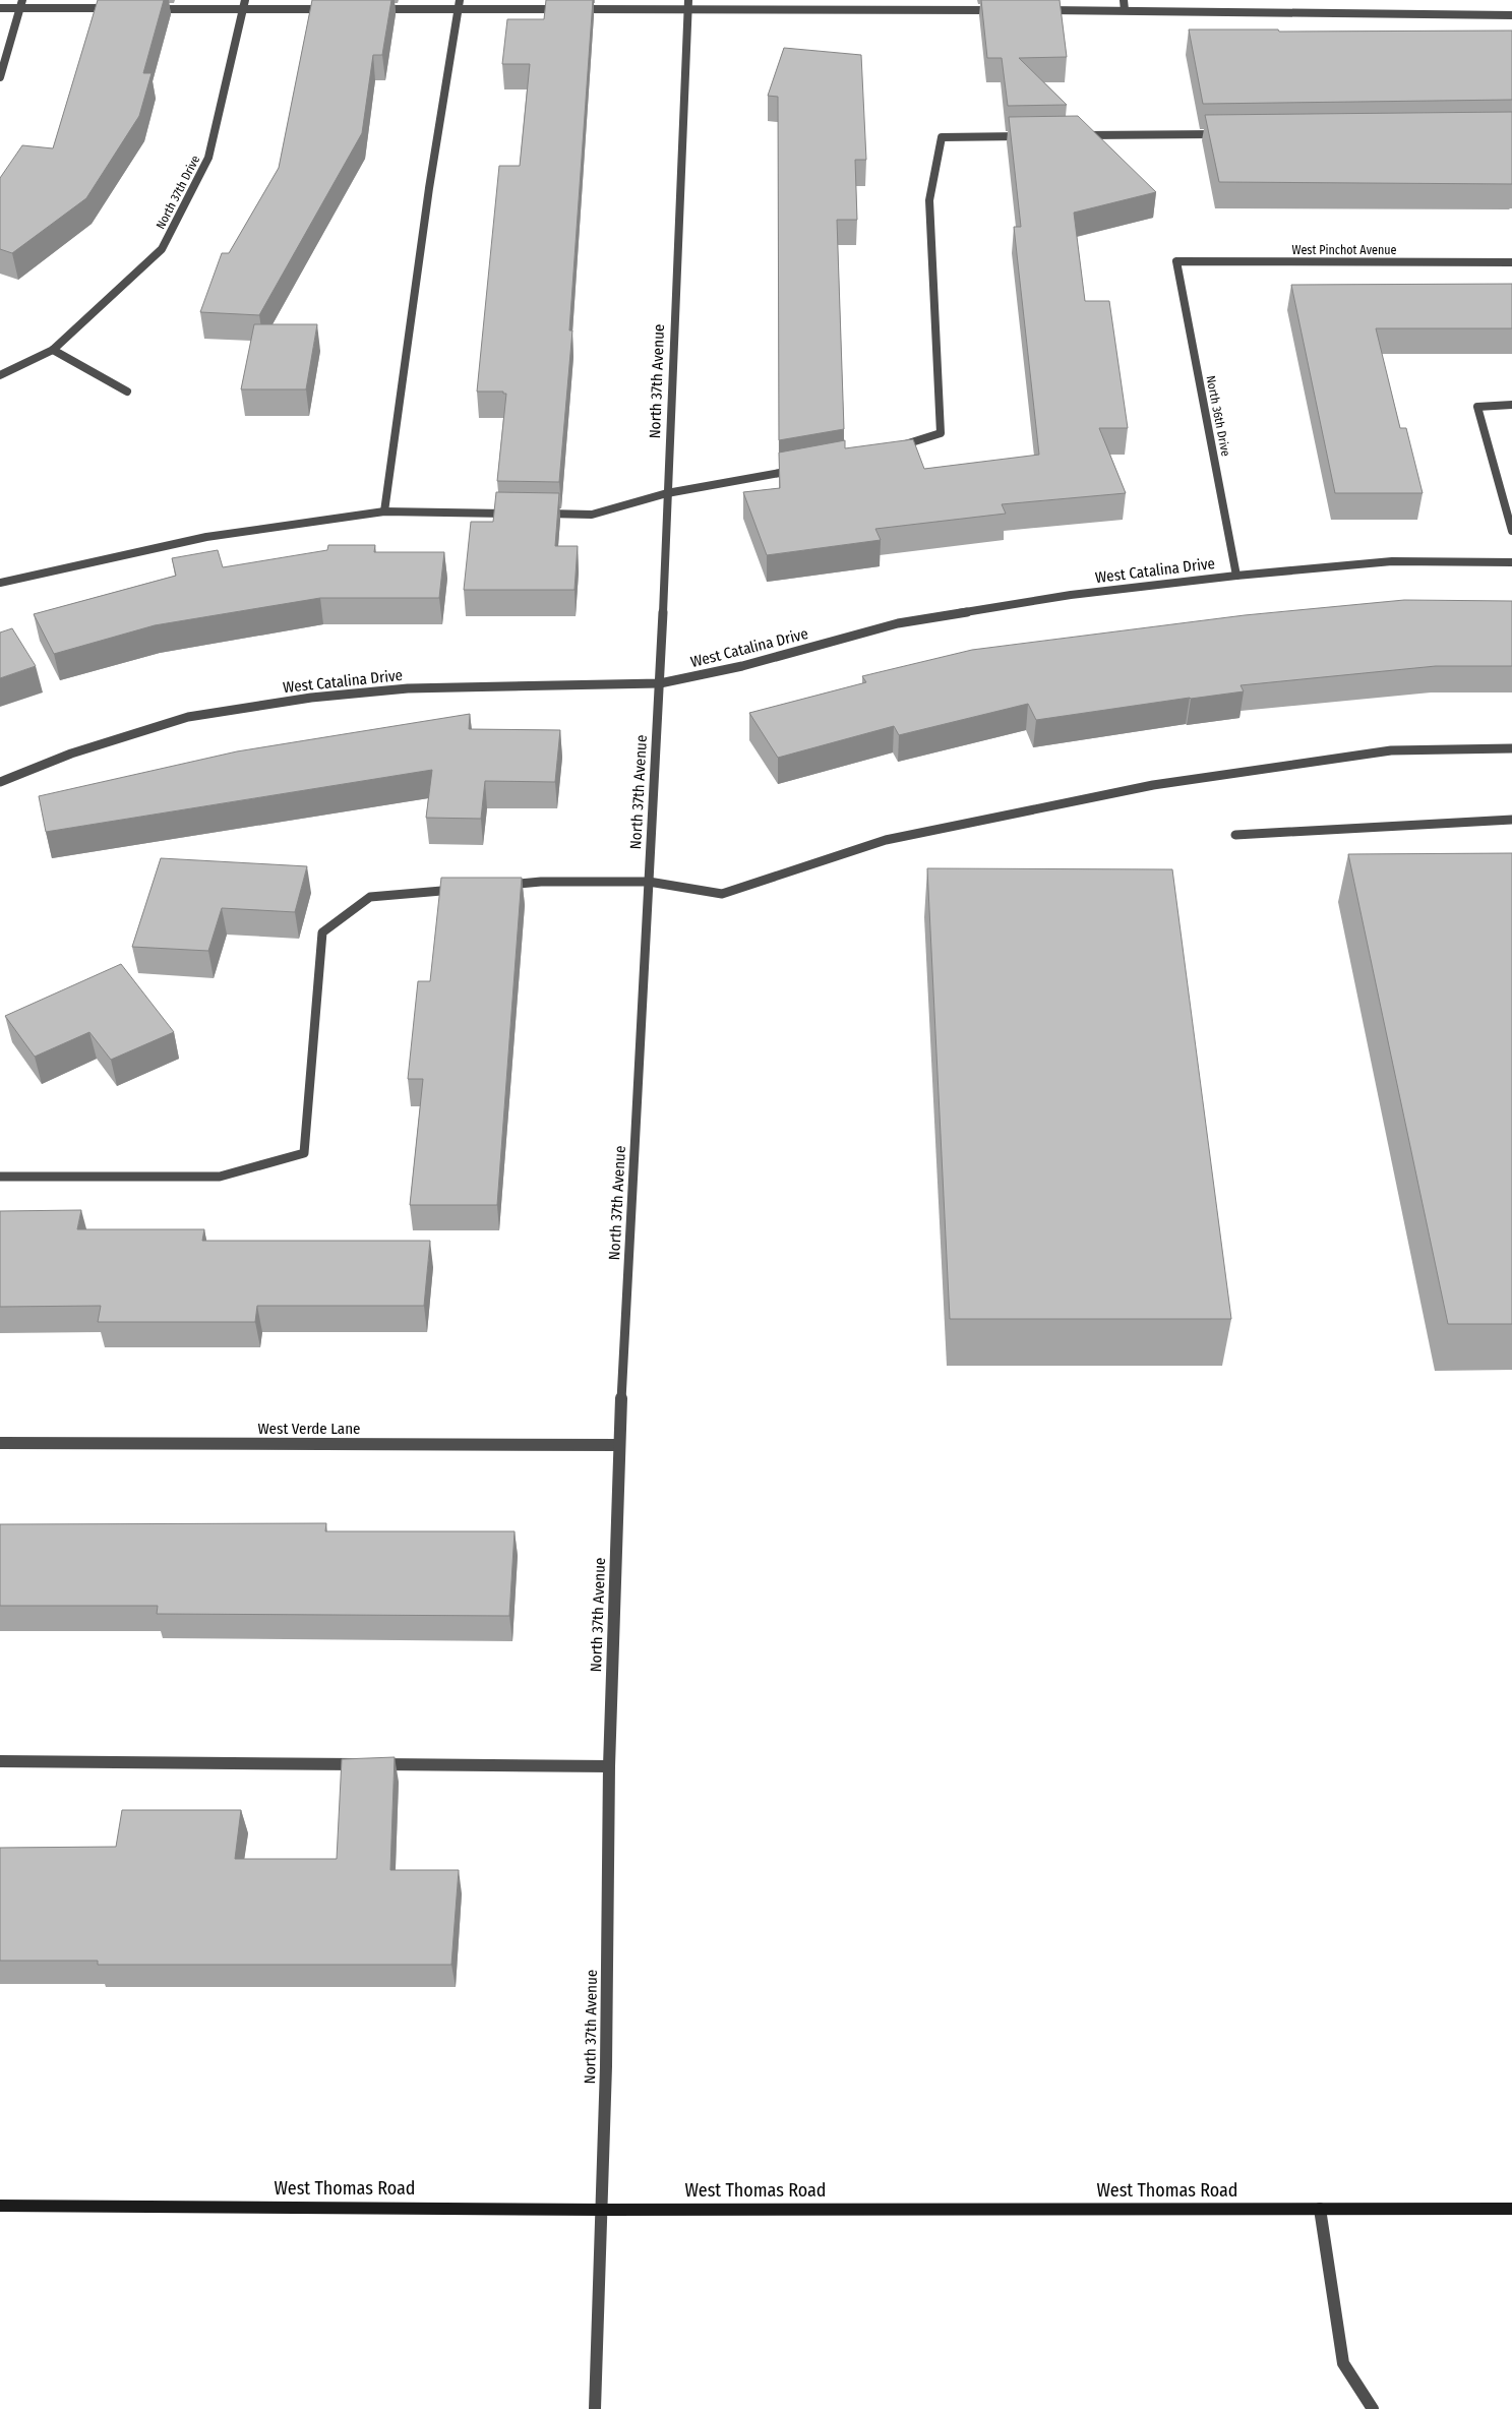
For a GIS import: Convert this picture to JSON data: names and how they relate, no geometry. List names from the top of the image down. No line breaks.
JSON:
{"streets":{"main road":["West Thomas Road"],"street":["North 37th Drive","West Pinchot Avenue","North 37th Avenue","North 36th Drive","West Catalina Drive","West Verde Lane"]},"crossings":[["West Pinchot Avenue","North 36th Drive"],["North 37th Avenue","West Catalina Drive"],["North 37th Avenue","West Verde Lane"],["North 37th Avenue","West Thomas Road"],["North 36th Drive","West Catalina Drive"]]}
